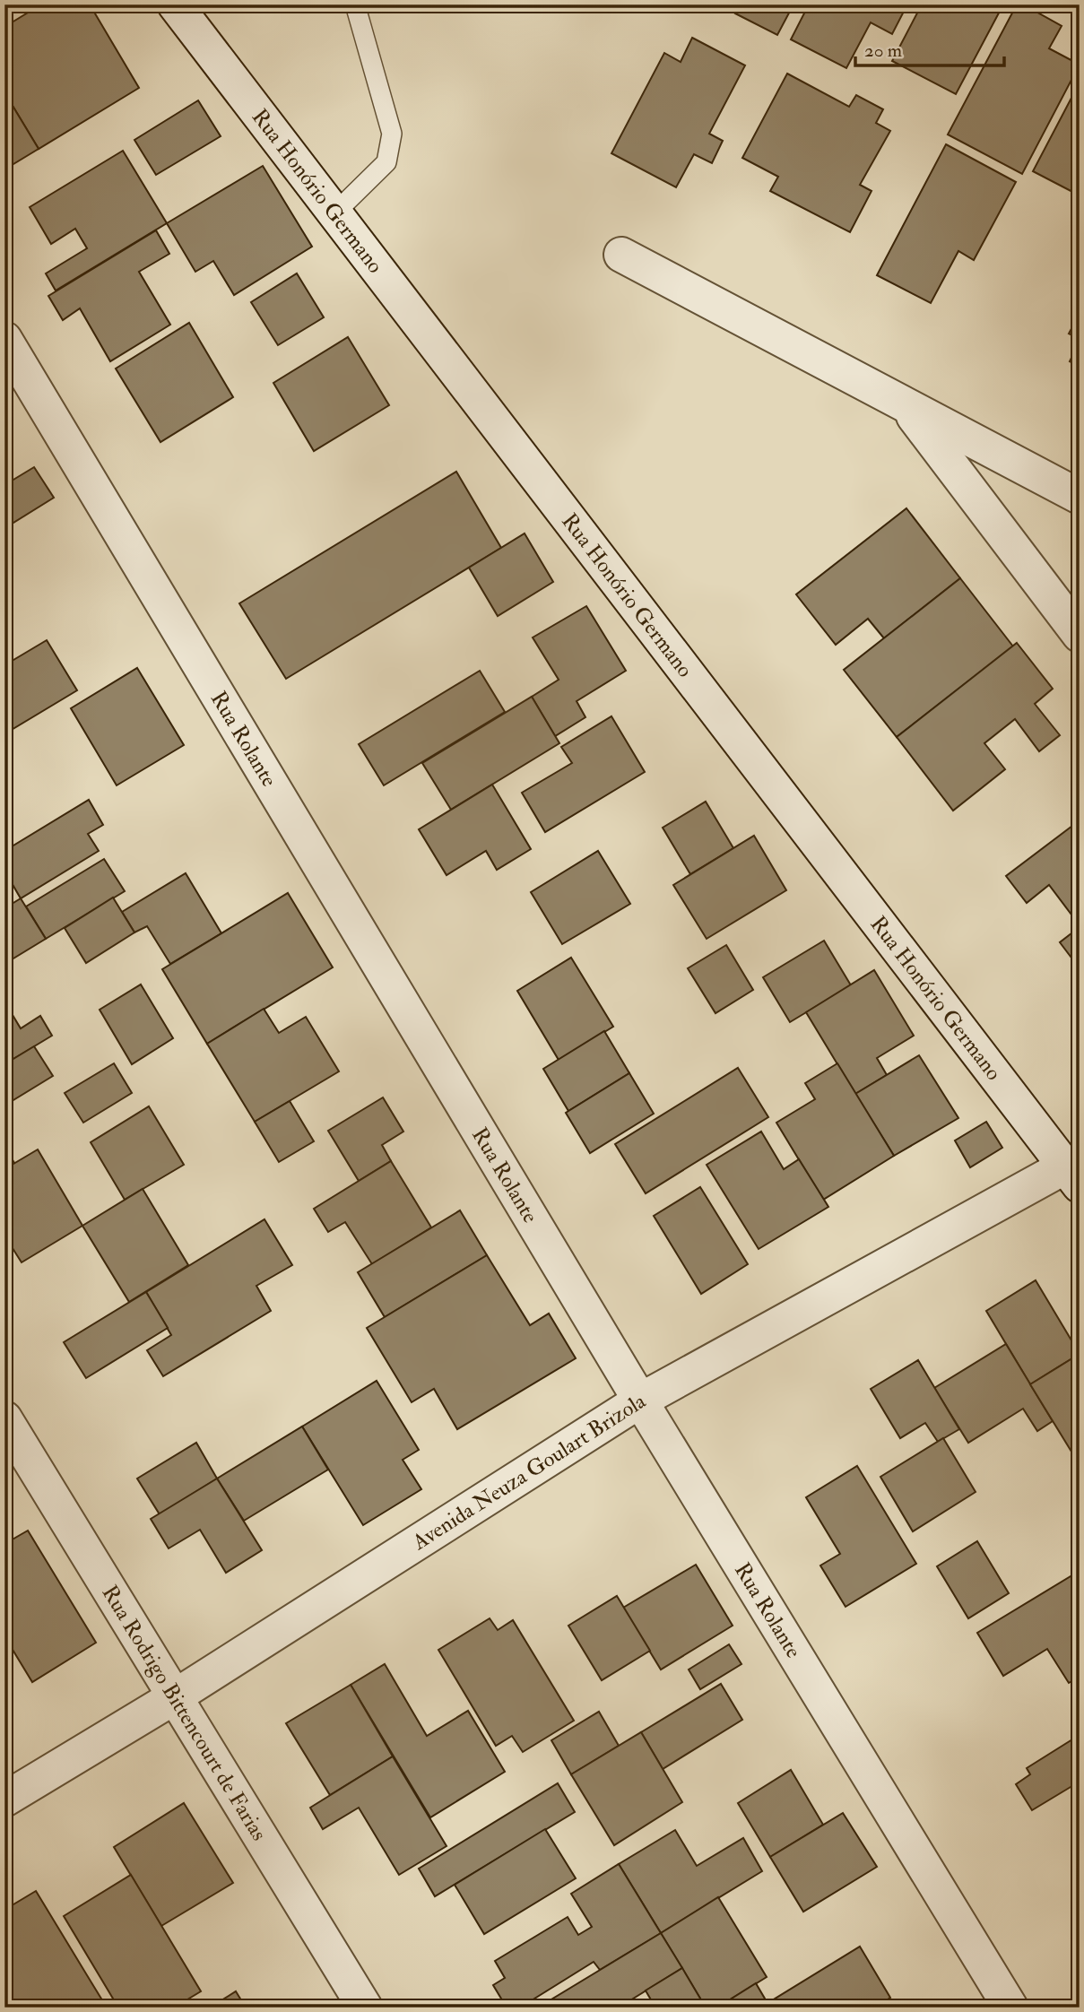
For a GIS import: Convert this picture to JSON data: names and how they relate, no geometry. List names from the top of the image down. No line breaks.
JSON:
{"streets":{"street":["Rua Honório Germano","Rua Rolante","Avenida Neuza Goulart Brizola","Rua Rodrigo Bittencourt de Farias"]},"crossings":[["Rua Honório Germano","Avenida Neuza Goulart Brizola"],["Rua Rolante","Avenida Neuza Goulart Brizola"],["Avenida Neuza Goulart Brizola","Rua Rodrigo Bittencourt de Farias"]],"scale_bar":"20 m"}
